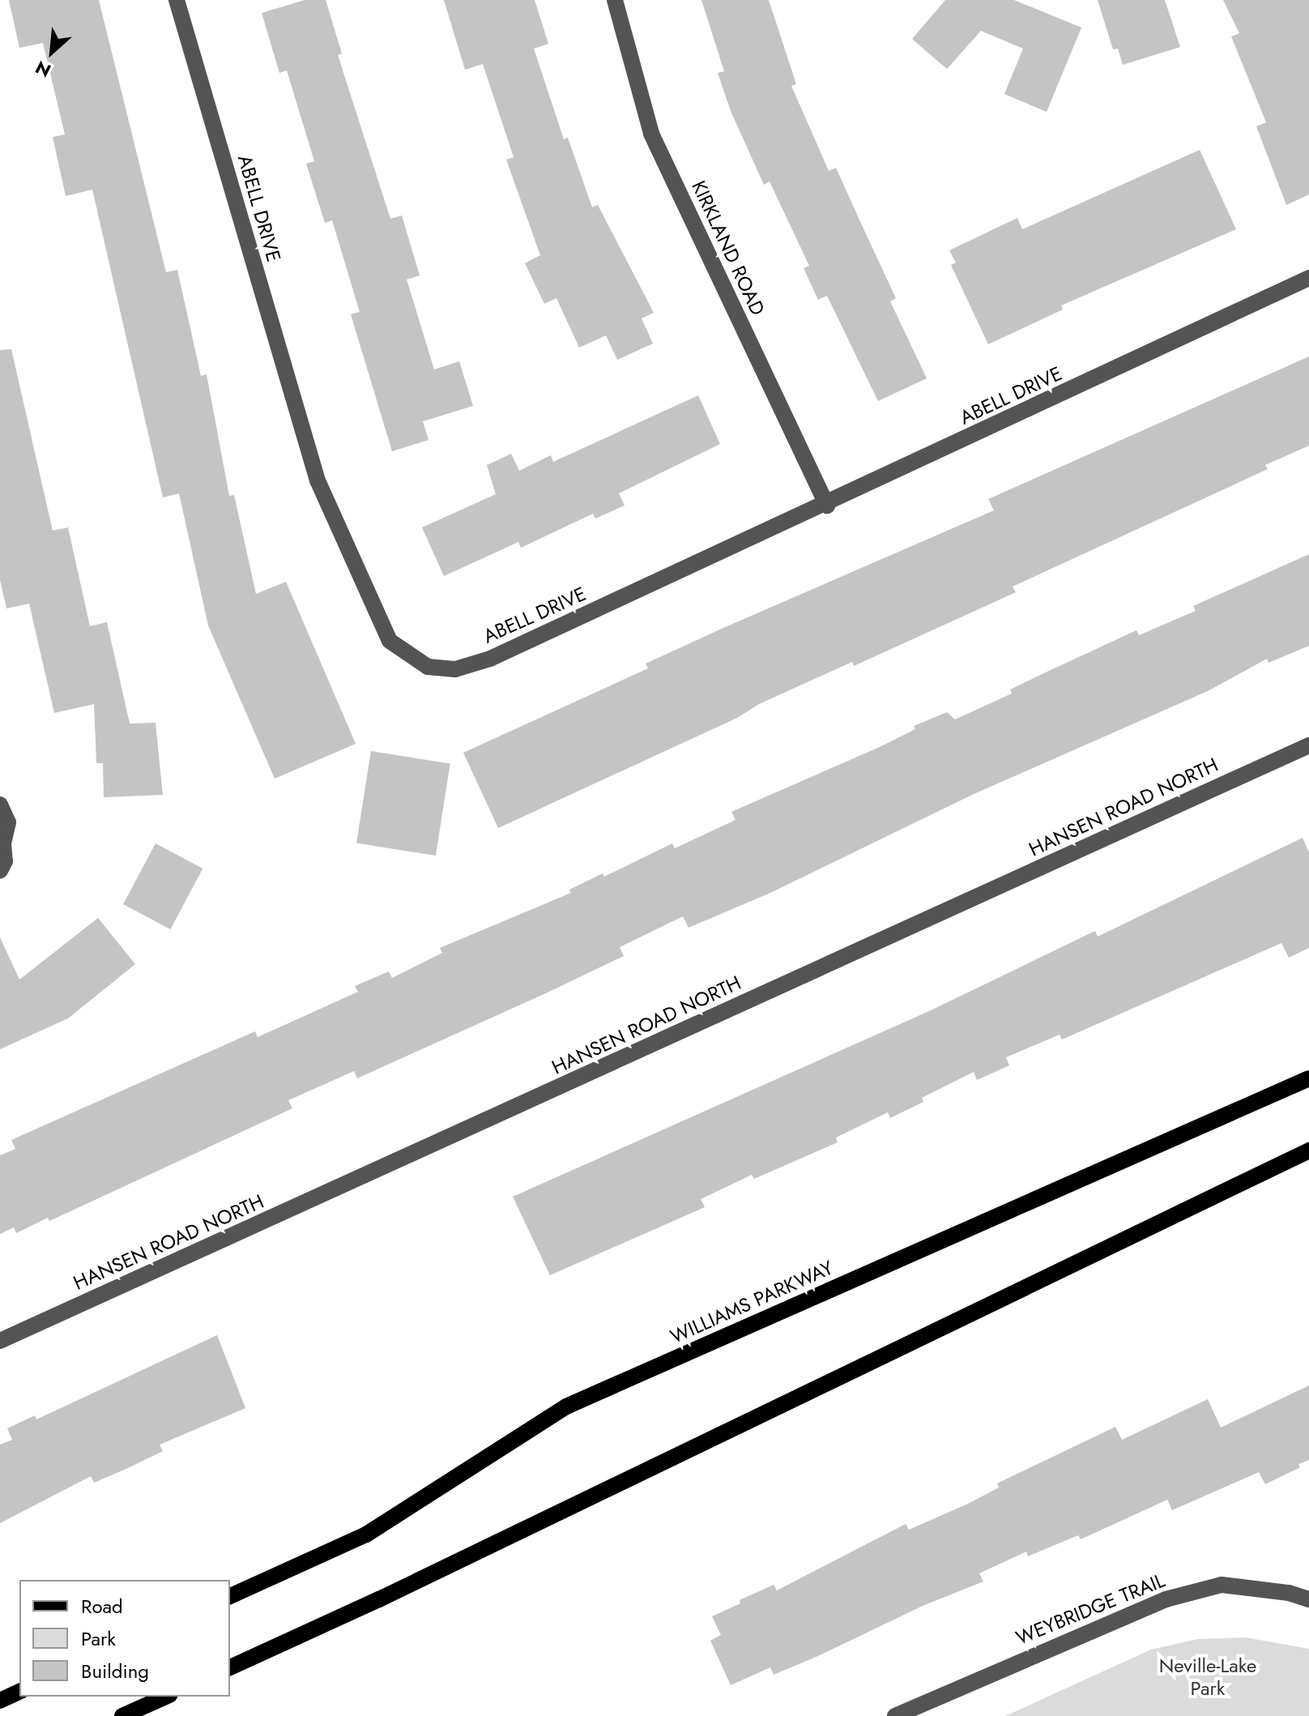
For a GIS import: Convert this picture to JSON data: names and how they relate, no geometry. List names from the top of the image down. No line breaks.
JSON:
{"streets":{"main road":["WILLIAMS PARKWAY"],"street":["ABELL DRIVE","KIRKLAND ROAD","HANSEN ROAD NORTH","WEYBRIDGE TRAIL"]},"crossings":[["ABELL DRIVE","KIRKLAND ROAD"]],"parks":["Neville-Lake Park"],"legend":["Road","Park","Building"],"north":"bottom left"}
